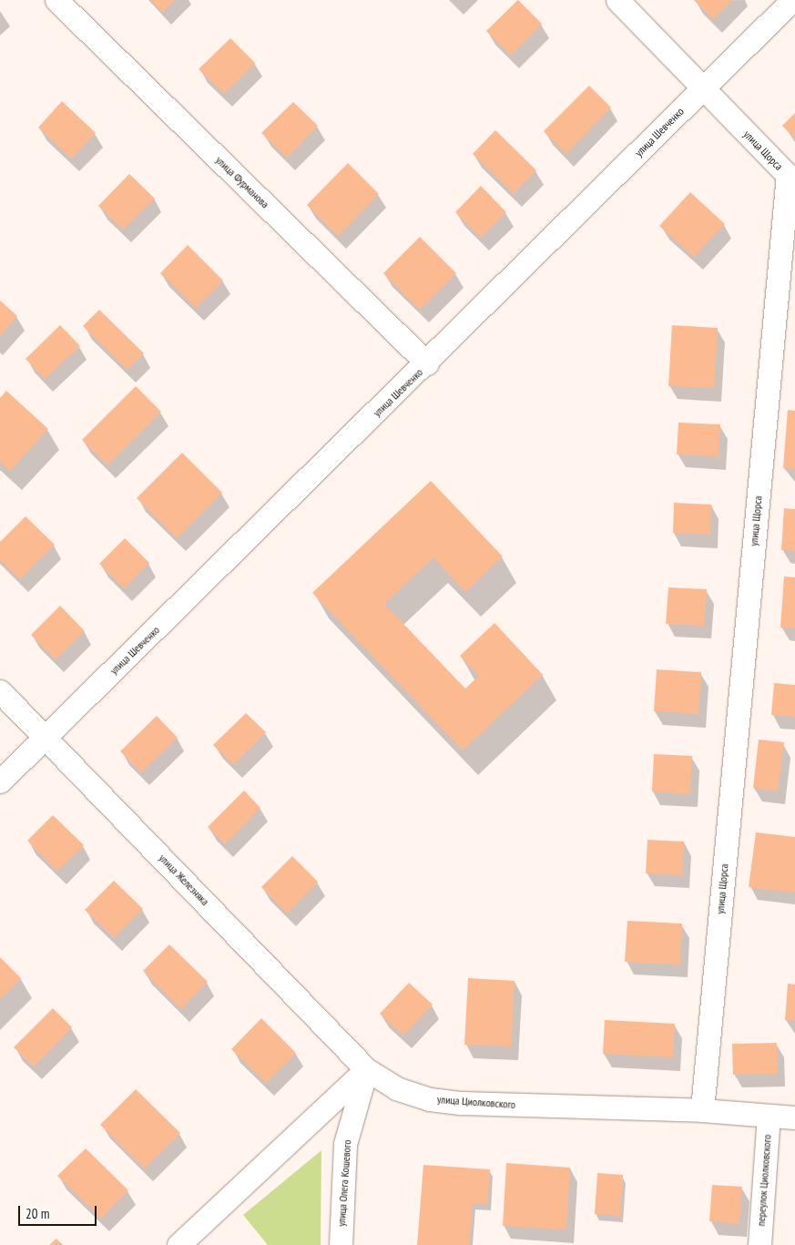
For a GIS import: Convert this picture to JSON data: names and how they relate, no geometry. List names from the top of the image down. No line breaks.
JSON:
{"streets":{"street":["улица Шевченко","улица Щорса","улица Фурманова","улица Железняка","улица Циолковского","переулок Циолковского","улица Олега Кошевого"]},"crossings":[["улица Шевченко","улица Щорса"],["улица Шевченко","улица Фурманова"],["улица Шевченко","улица Железняка"],["улица Щорса","улица Циолковского"],["улица Железняка","улица Циолковского"],["улица Железняка","улица Олега Кошевого"],["улица Циолковского","переулок Циолковского"],["улица Циолковского","улица Олега Кошевого"]],"scale_bar":"20 m"}
